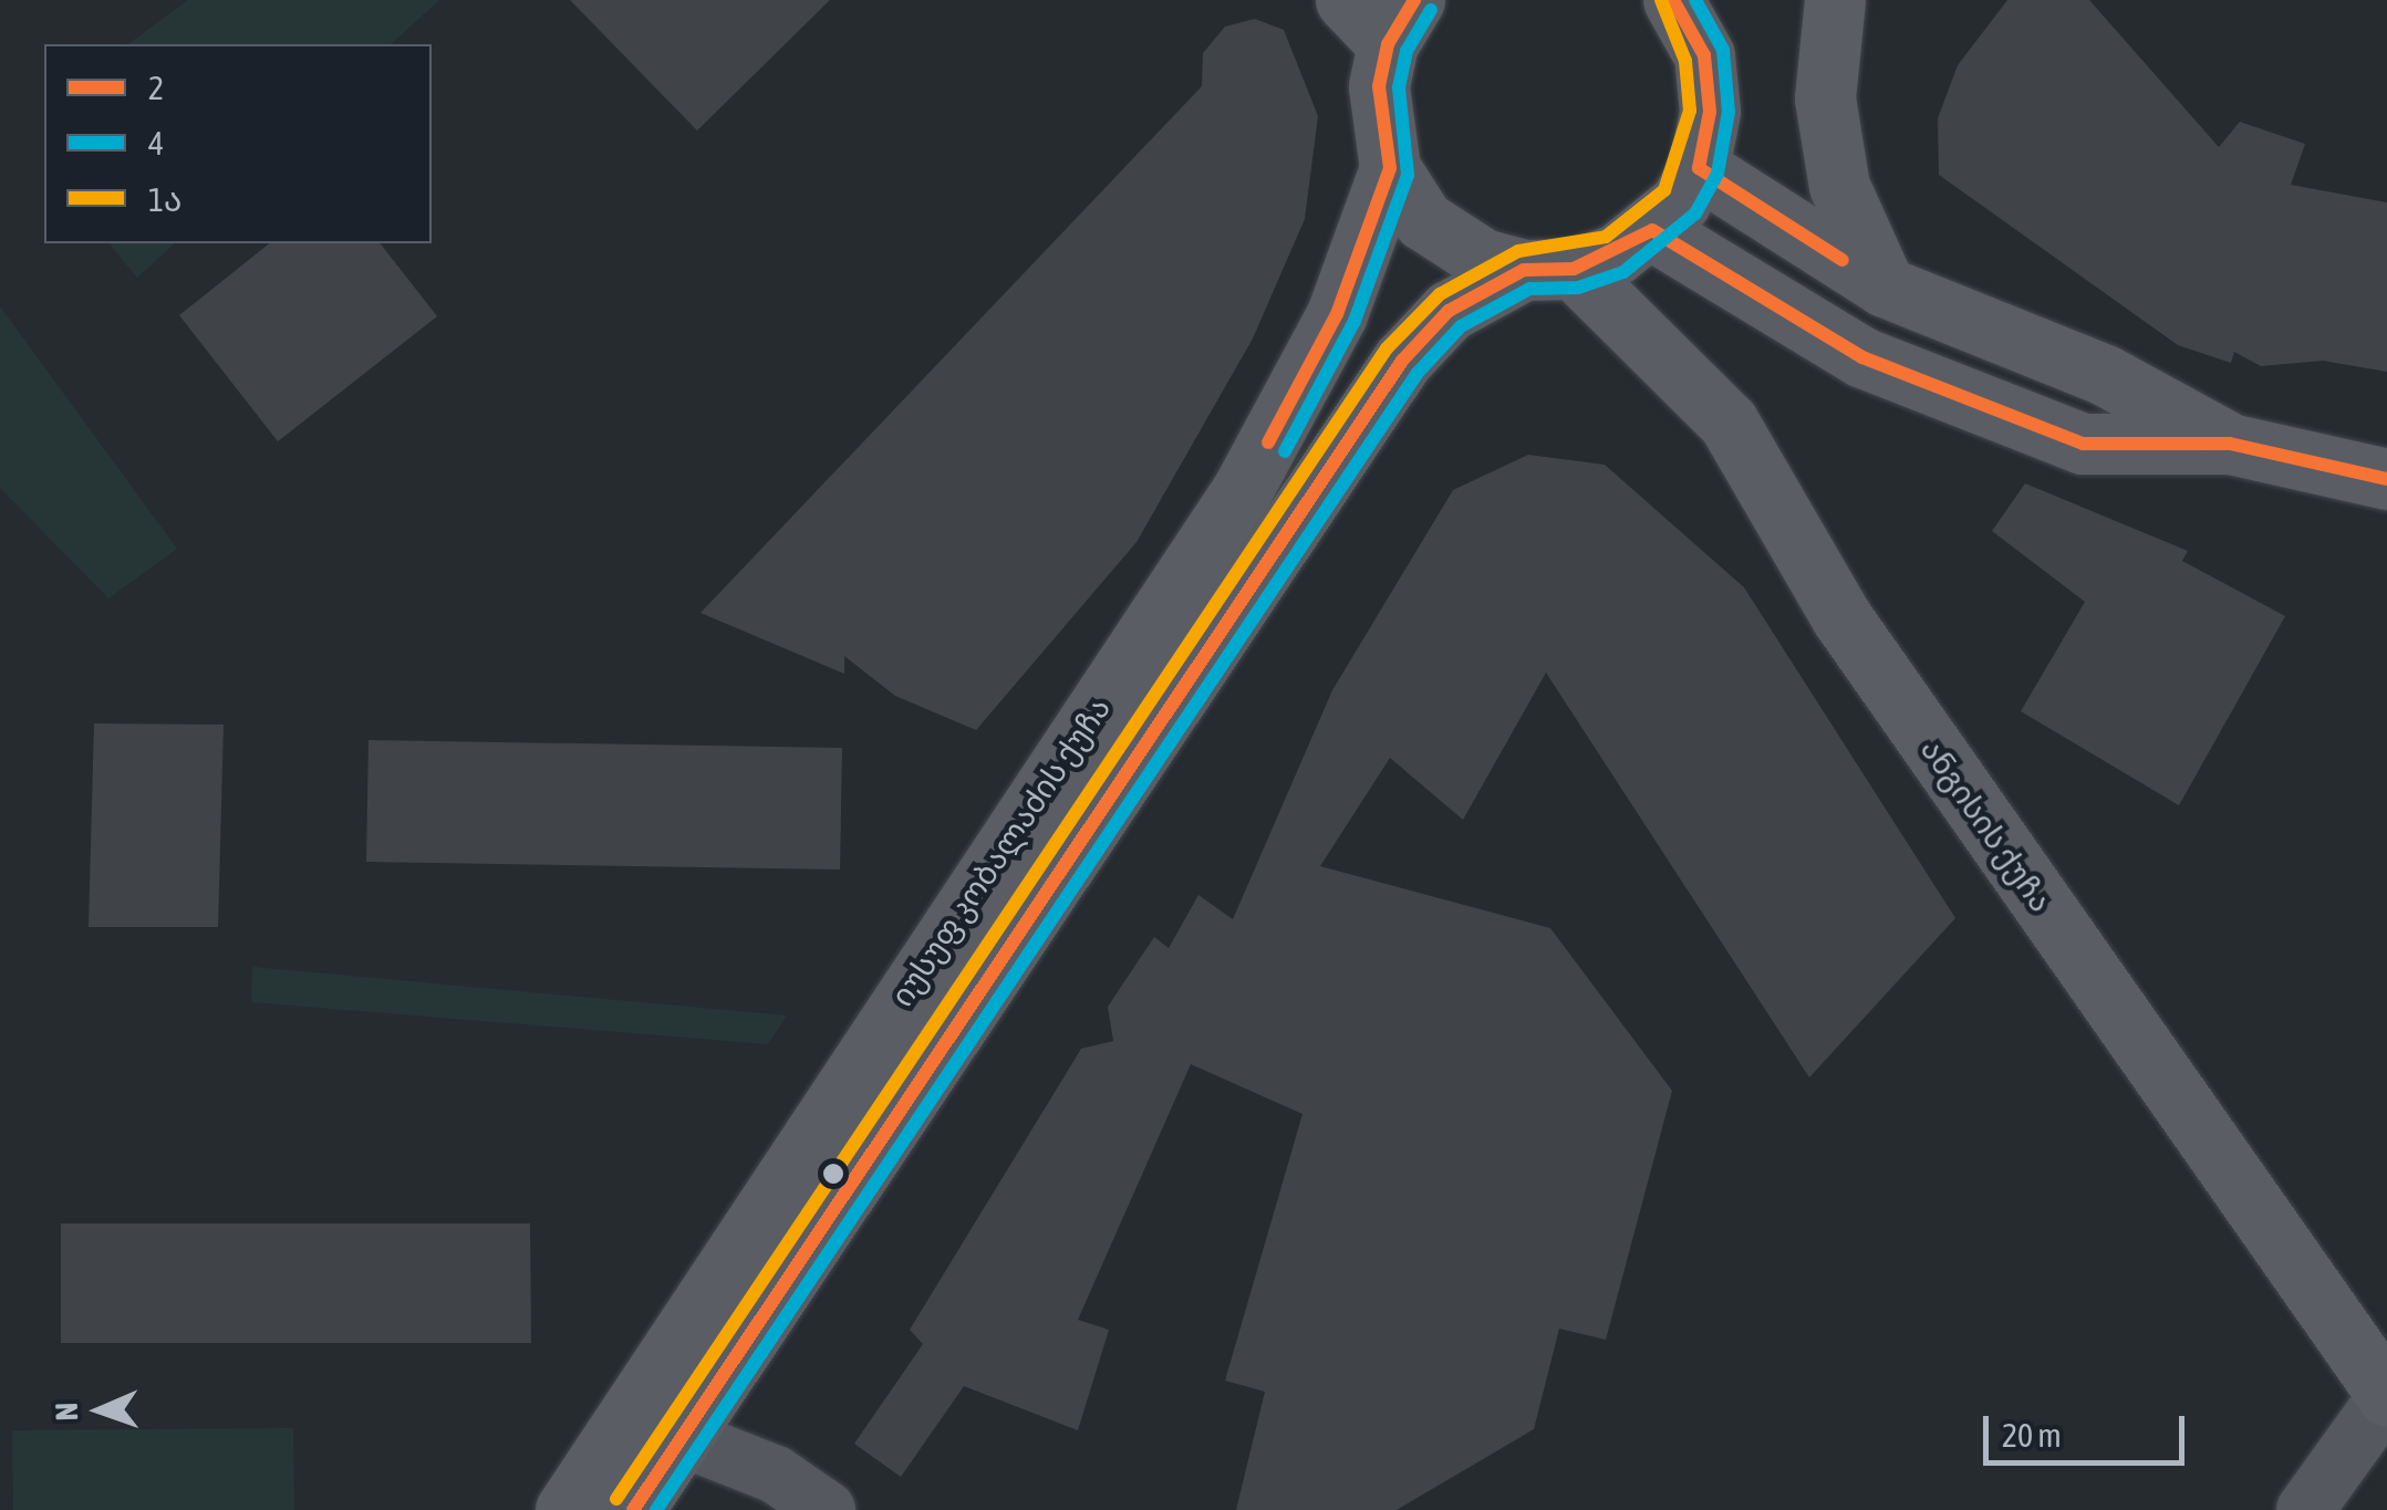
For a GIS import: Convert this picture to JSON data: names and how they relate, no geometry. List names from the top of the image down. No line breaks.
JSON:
{"streets":{"street":["ანგისის ქუჩა","იუსუფ კობალაძის ქუჩა"]},"crossings":[["ანგისის ქუჩა","იუსუფ კობალაძის ქუჩა"]],"lines":["transit line 2","transit line 4","transit line 1ა"],"legend":["2","4","1ა"],"scale_bar":"20 m","north":"left"}
